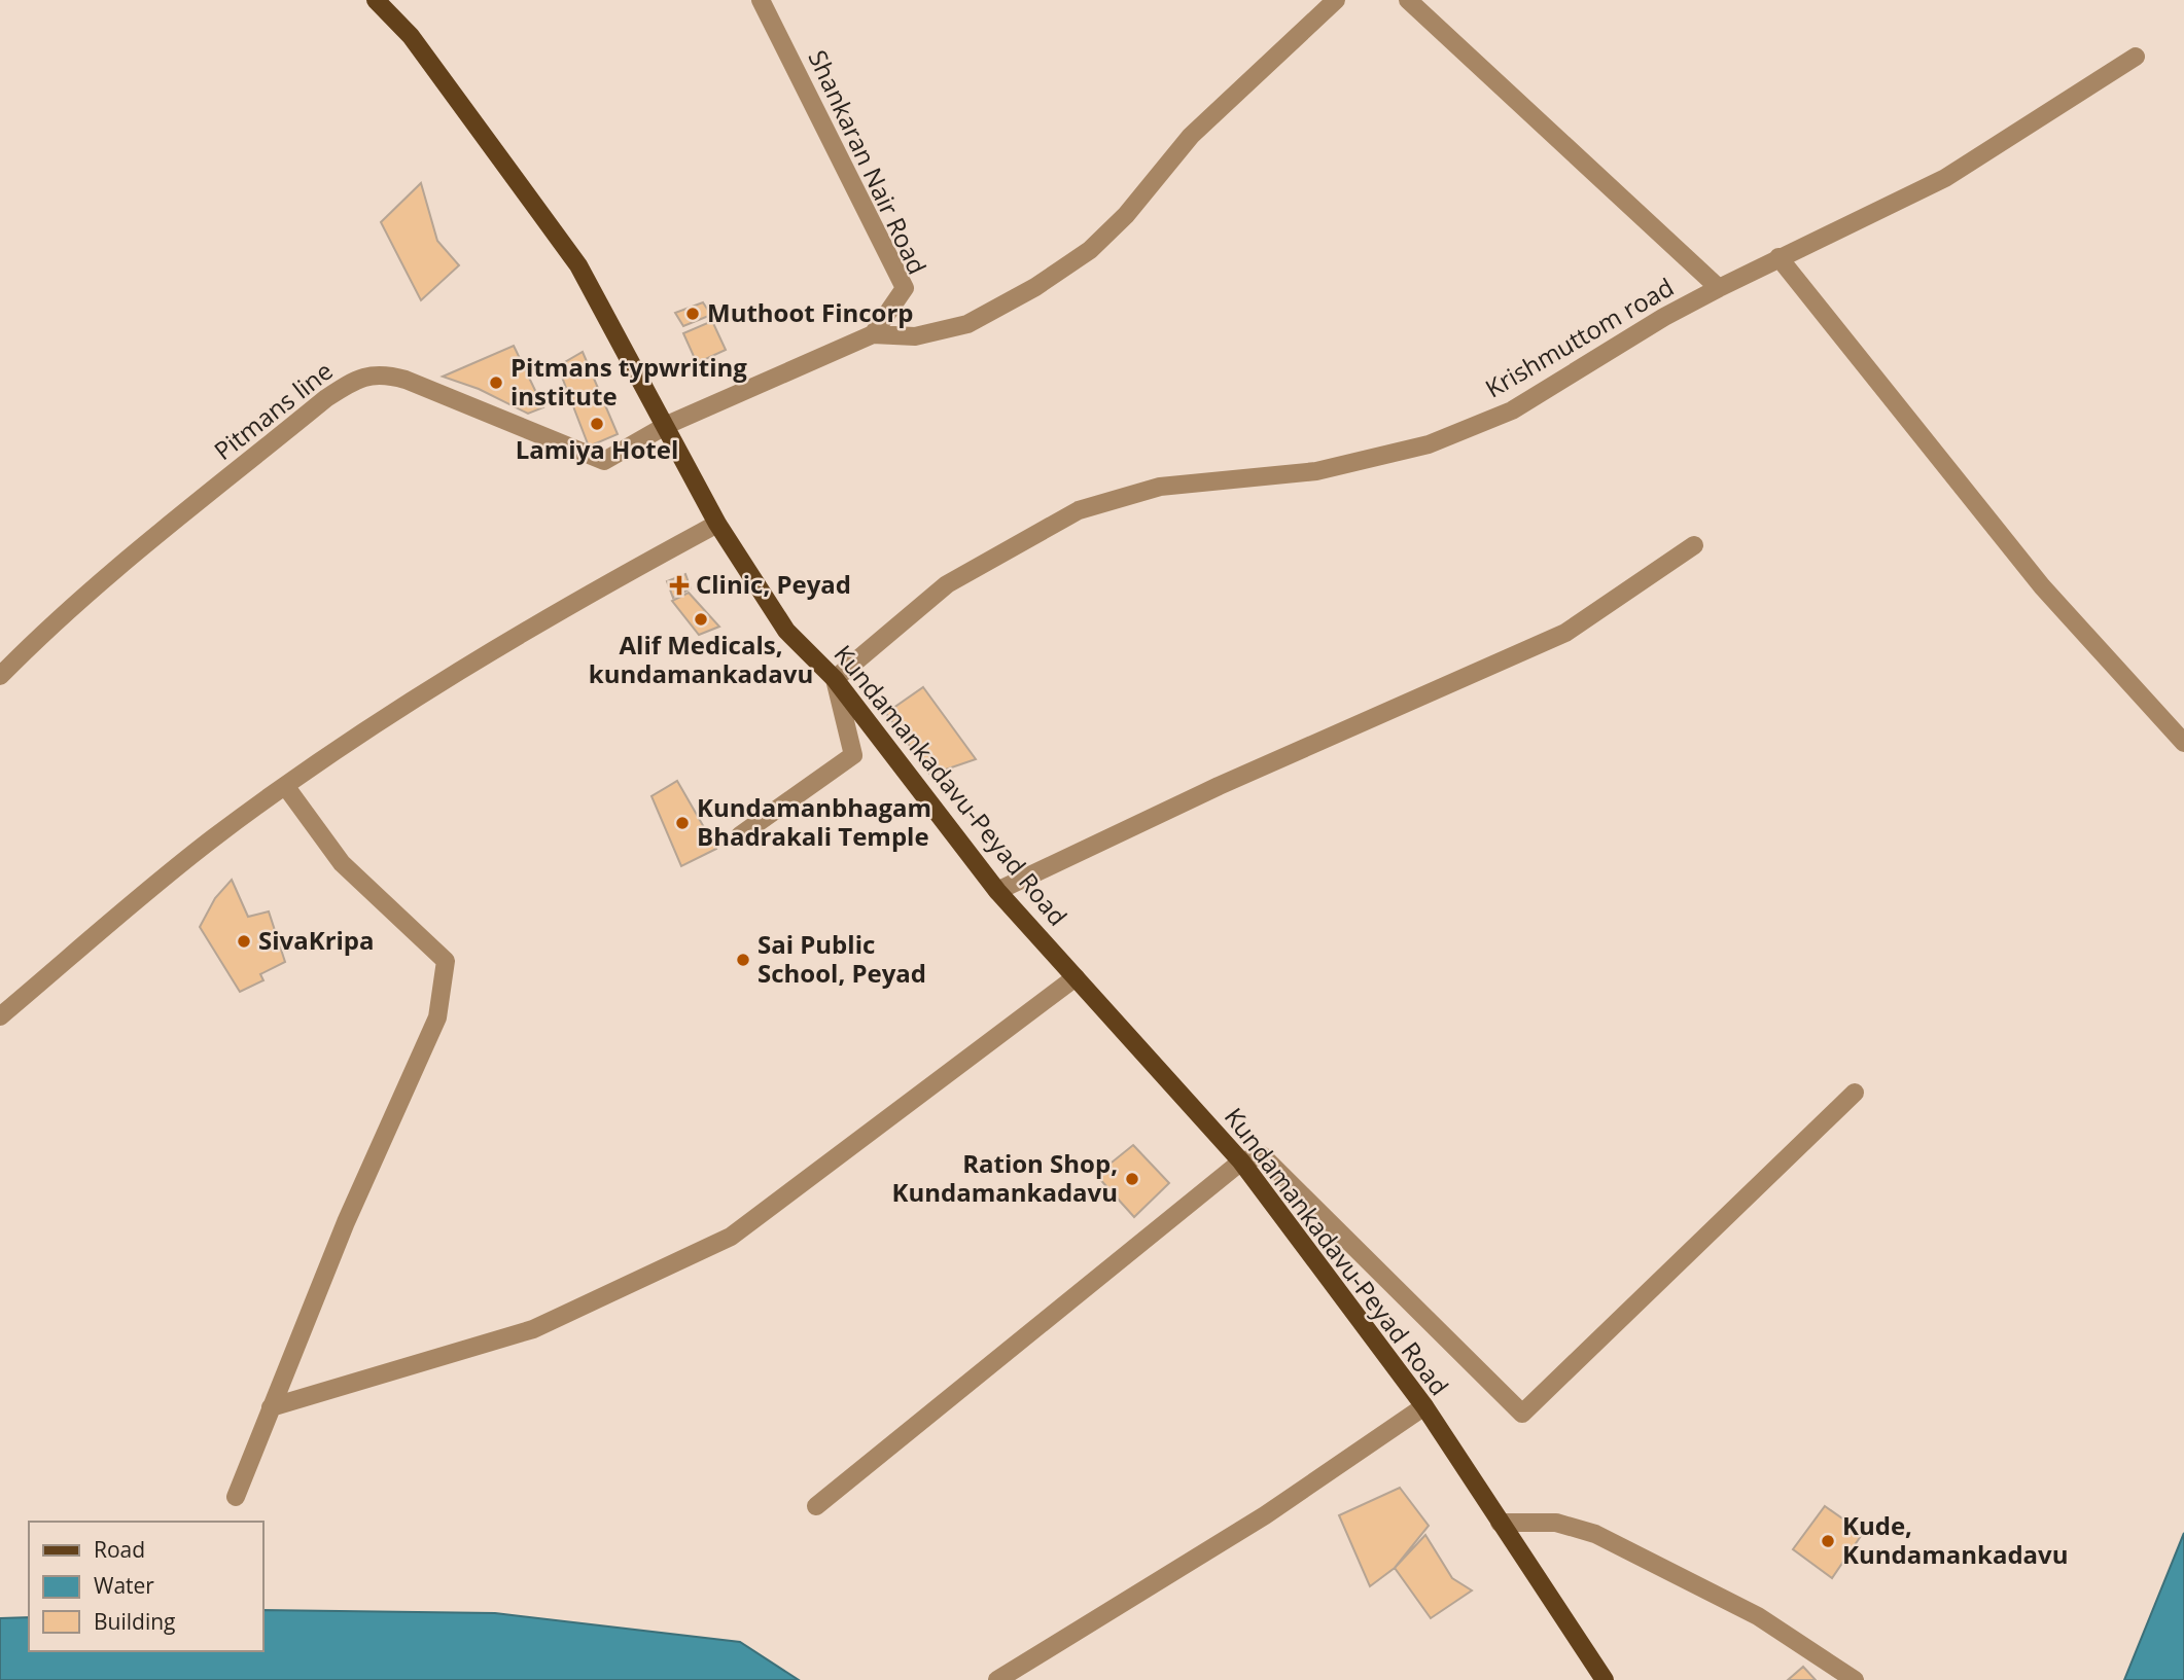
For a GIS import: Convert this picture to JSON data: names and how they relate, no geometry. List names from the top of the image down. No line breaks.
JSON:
{"streets":{"main road":["Kundamankadavu-Peyad Road"],"street":["Shankaran Nair Road","Krishmuttom road","Pitmans line"]},"crossings":[["Krishmuttom road","Kundamankadavu-Peyad Road"],["Pitmans line","Kundamankadavu-Peyad Road"]],"places":{"other":["Muthoot Fincorp","Pitmans typwriting institute","Lamiya Hotel","Alif Medicals, kundamankadavu","Kundamanbhagam Bhadrakali Temple","SivaKripa","Sai Public School, Peyad","Ration Shop, Kundamankadavu","Kude, Kundamankadavu"],"health":["Clinic, Peyad"]},"legend":["Road","Water","Building"]}
